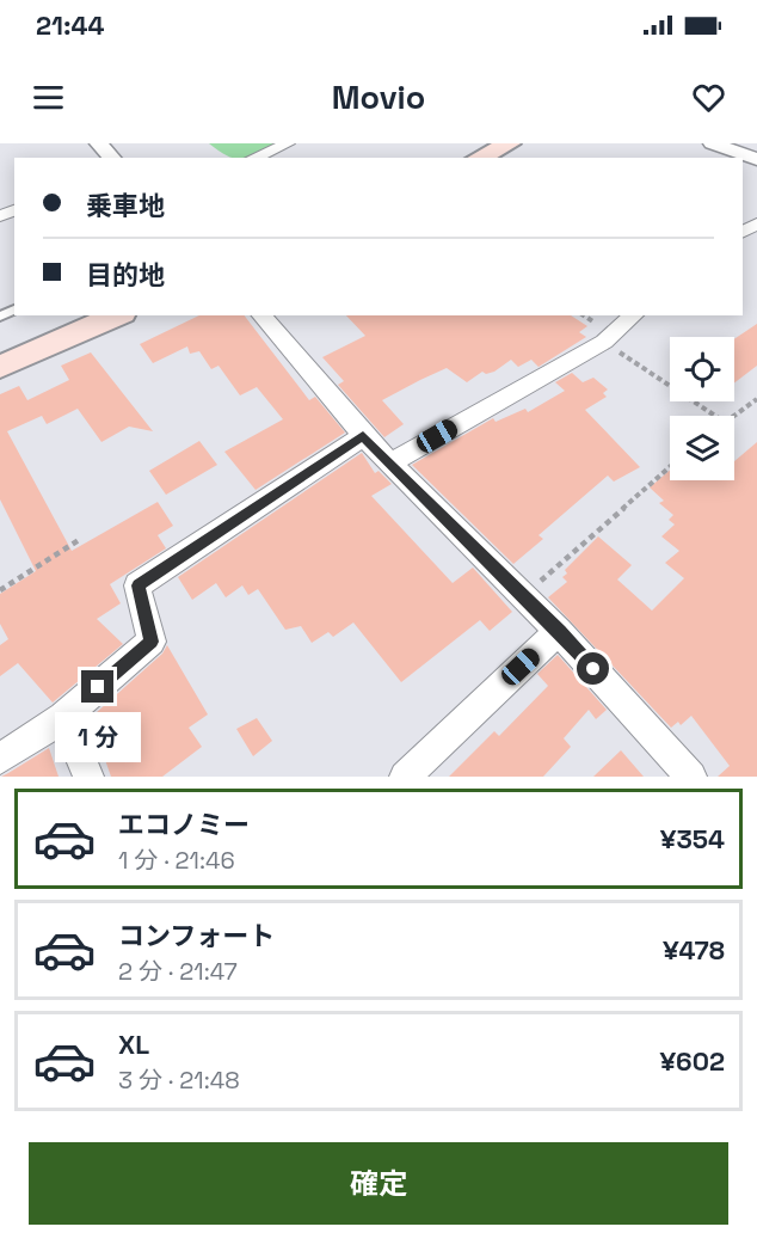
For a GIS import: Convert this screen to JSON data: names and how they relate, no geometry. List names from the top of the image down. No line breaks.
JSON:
{"page":{"status":"21:44","header":"Movio","banner":["乗車地","目的地"],"bubble":"1 分","list":[{"name":"エコノミー","note":"1 分 · 21:46","value":"¥354"},{"name":"コンフォート","note":"2 分 · 21:47","value":"¥478"},{"name":"XL","note":"3 分 · 21:48","value":"¥602"}],"buttons":"確定"}}
